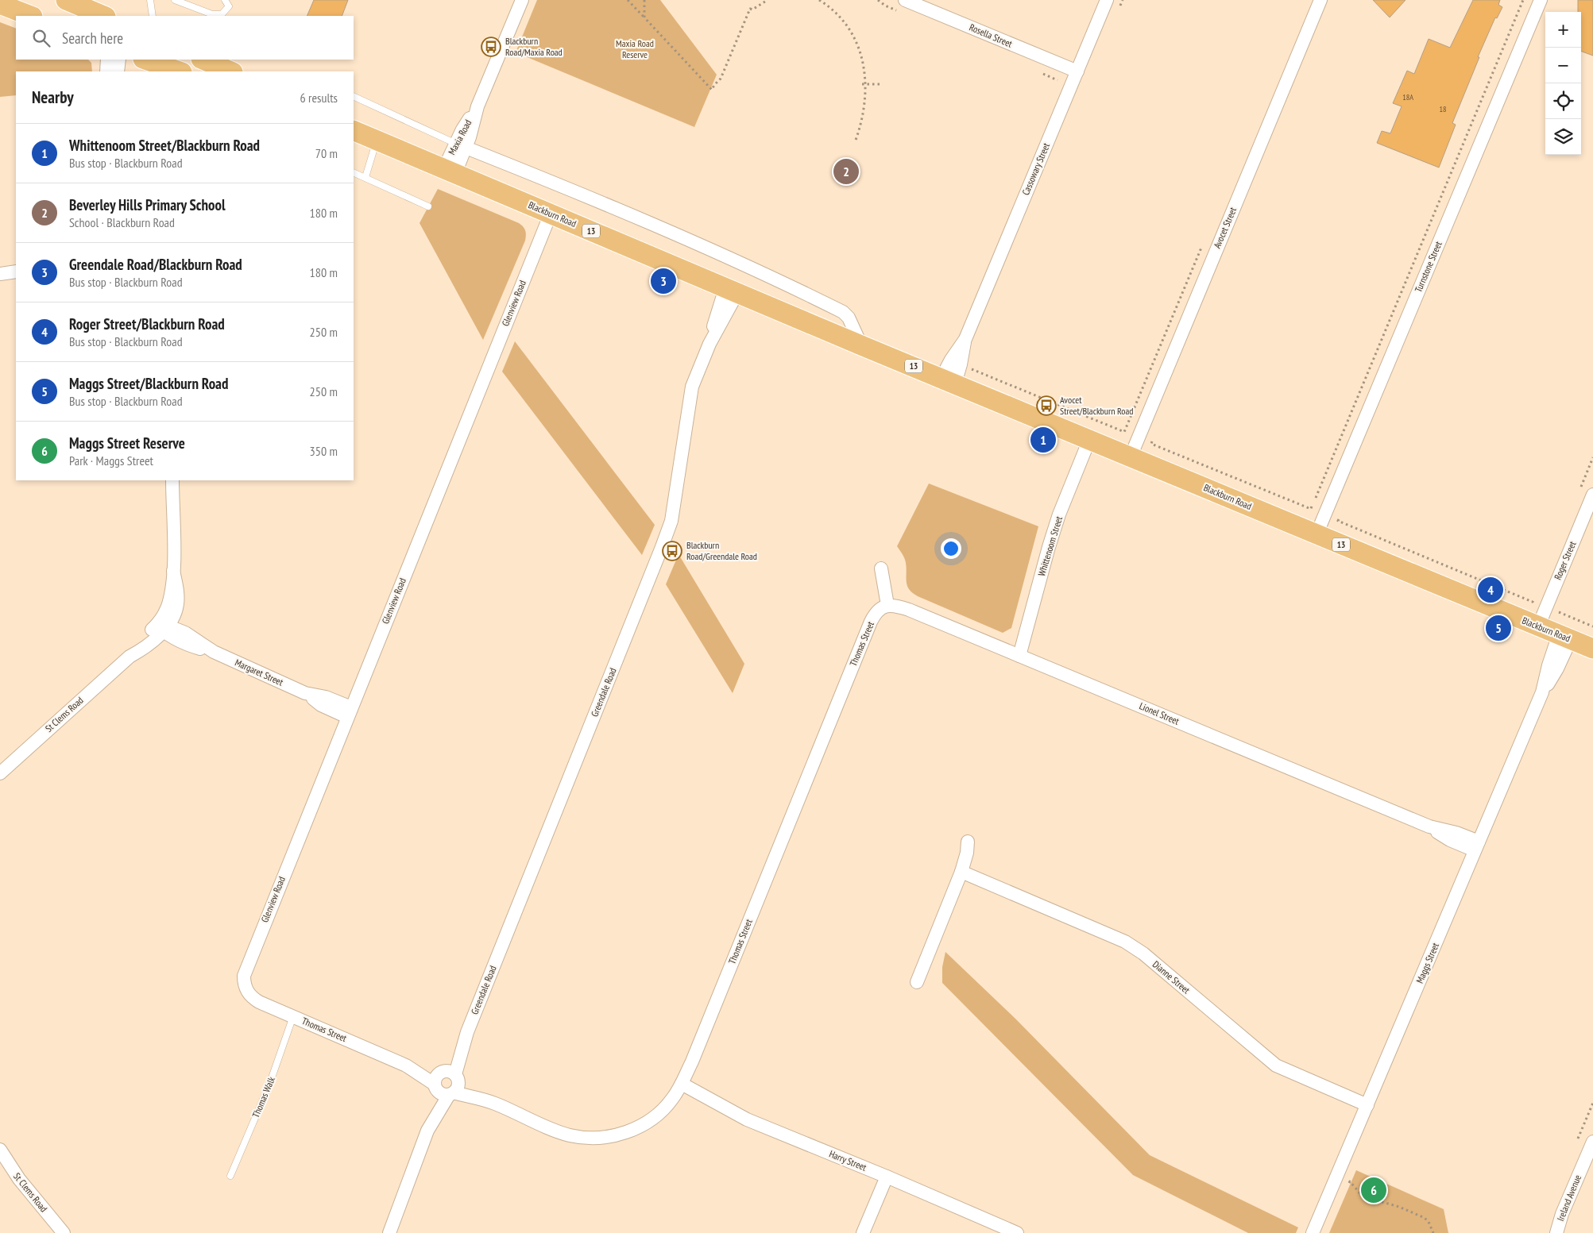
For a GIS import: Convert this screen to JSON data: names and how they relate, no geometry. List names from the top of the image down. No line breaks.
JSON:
{"streets":{"main road":["Blackburn Road","13"],"street":["Rosella Street","Maxia Road","Cassowary Street","Avocet Street","Turnstone Street","Glenview Road","Whittenoom Street","Roger Street","Thomas Street","Margaret Street","Greendale Road","Lionel Street","St Clems Road","Maggs Street","Dianne Street","Harry Street","Ireland Avenue"],"lane":["Thomas Walk"]},"crossings":[["Rosella Street","Cassowary Street"],["Maxia Road","Blackburn Road"],["Cassowary Street","Blackburn Road"],["Blackburn Road","Avocet Street"],["Blackburn Road","Turnstone Street"],["Blackburn Road","Glenview Road"],["Blackburn Road","Whittenoom Street"],["Blackburn Road","Roger Street"],["Blackburn Road","Greendale Road"],["Blackburn Road","Maggs Street"],["Glenview Road","Thomas Street"],["Glenview Road","Margaret Street"],["Whittenoom Street","Lionel Street"],["Thomas Street","Greendale Road"],["Thomas Street","Lionel Street"],["Thomas Street","Thomas Walk"],["Thomas Street","Harry Street"],["Margaret Street","St Clems Road"],["Lionel Street","Maggs Street"],["Maggs Street","Dianne Street"]],"parks":["Maxia Road Reserve"],"places":{"bus stop":["Blackburn Road/Maxia Road","Avocet Street/Blackburn Road","Blackburn Road/Greendale Road"]},"house_numbers":["18A","18"],"page":{"map_buttons":["+","−"],"search":"Search here","heading":["Nearby","6 results"],"list":[{"mark":"1","name":"Whittenoom Street/Blackburn Road","note":"Bus stop · Blackburn Road","value":"70 m"},{"mark":"2","name":"Beverley Hills Primary School","note":"School · Blackburn Road","value":"180 m"},{"mark":"3","name":"Greendale Road/Blackburn Road","note":"Bus stop · Blackburn Road","value":"180 m"},{"mark":"4","name":"Roger Street/Blackburn Road","note":"Bus stop · Blackburn Road","value":"250 m"},{"mark":"5","name":"Maggs Street/Blackburn Road","note":"Bus stop · Blackburn Road","value":"250 m"},{"mark":"6","name":"Maggs Street Reserve","note":"Park · Maggs Street","value":"350 m"}],"pins":["2","3","1","4","5","6"]}}
